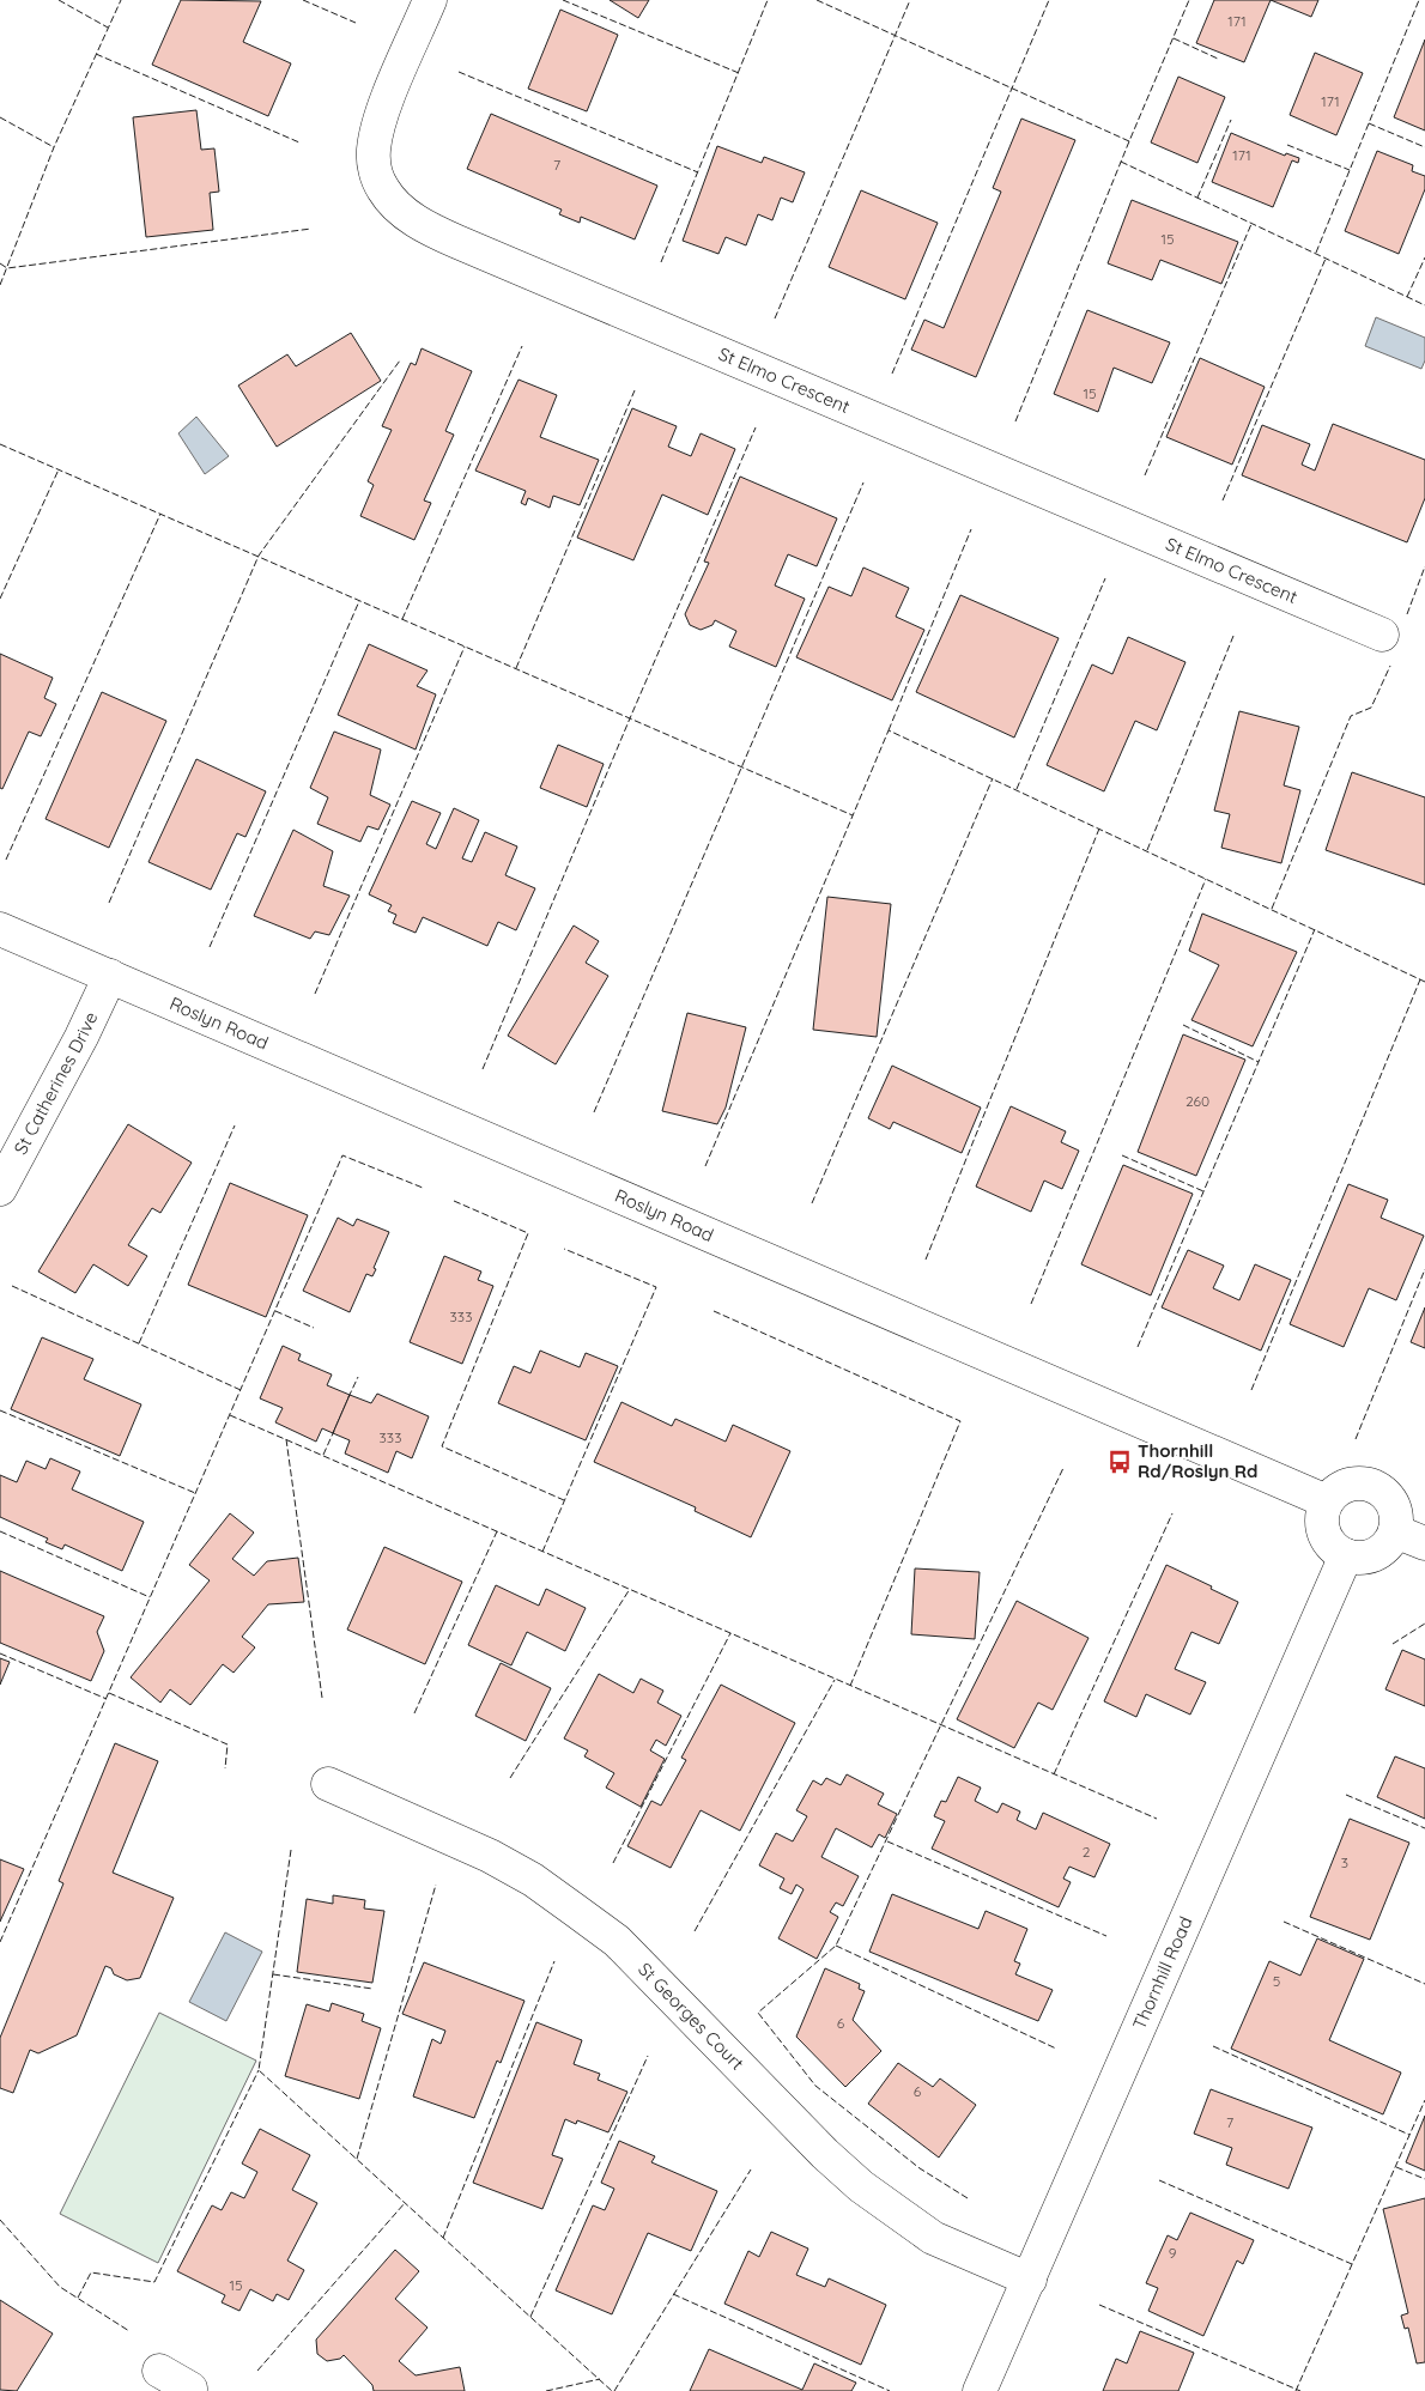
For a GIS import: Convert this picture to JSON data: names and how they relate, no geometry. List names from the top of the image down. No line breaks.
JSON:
{"streets":{"street":["St Elmo Crescent","Roslyn Road","St Catherines Drive","Thornhill Road","St Georges Court"]},"crossings":[["Roslyn Road","St Catherines Drive"],["Roslyn Road","Thornhill Road"],["Thornhill Road","St Georges Court"]],"places":{"bus stop":["Thornhill Rd/Roslyn Rd"]},"house_numbers":["171","171","171","7","15","15","260","333","333","2","3","5","6","6","7","9","15"]}
